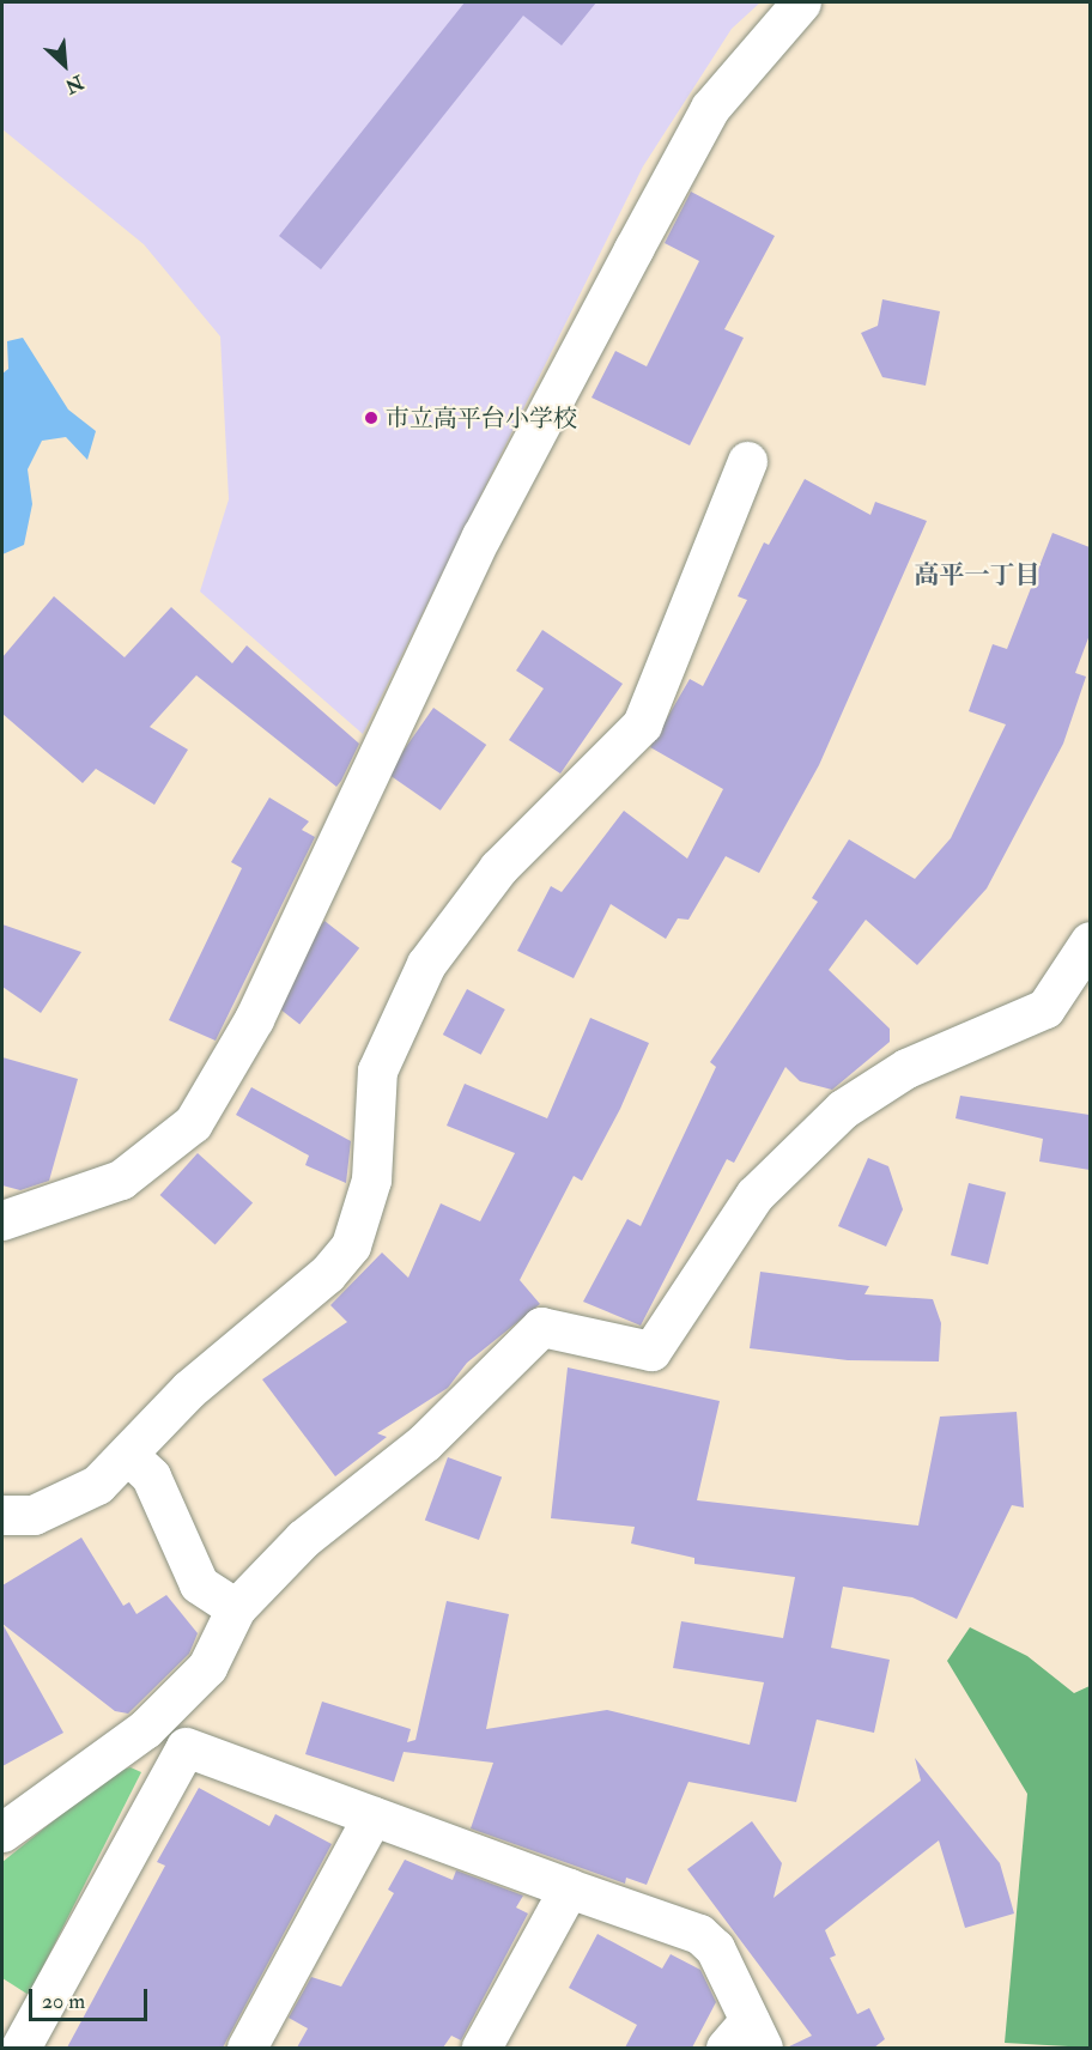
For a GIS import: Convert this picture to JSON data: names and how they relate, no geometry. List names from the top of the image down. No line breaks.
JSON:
{"districts":["高平一丁目"],"places":["市立高平台小学校"],"scale_bar":"20 m","north":"bottom right"}
